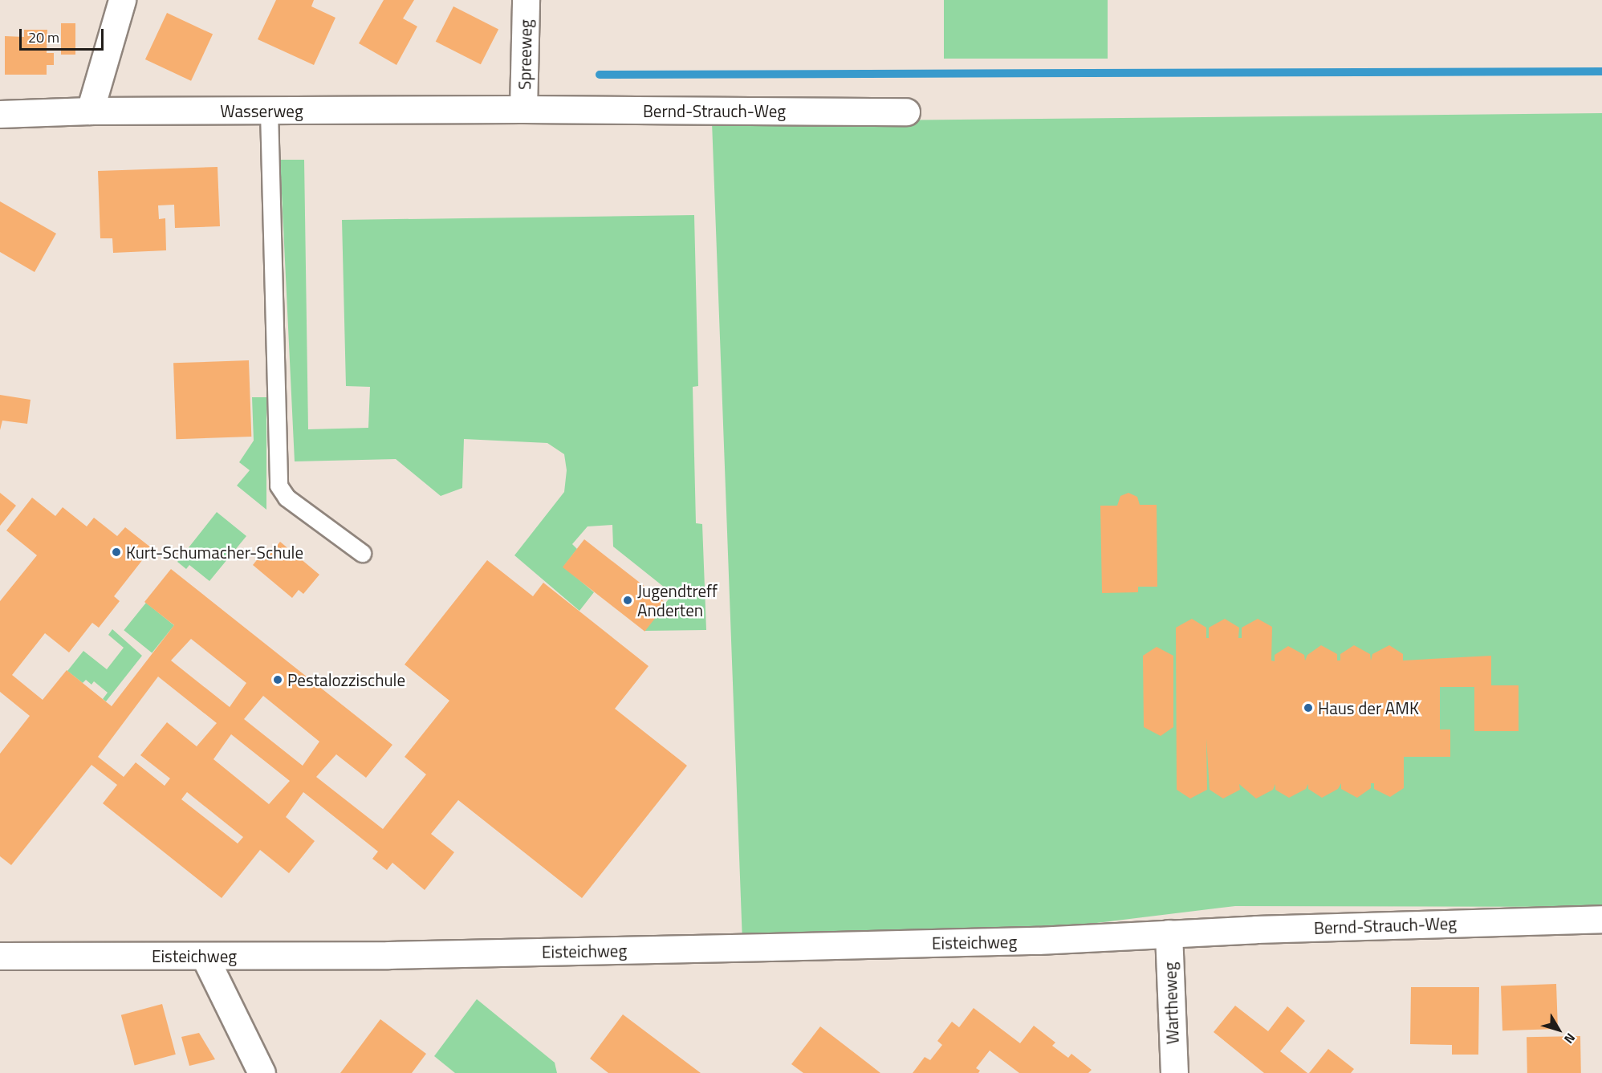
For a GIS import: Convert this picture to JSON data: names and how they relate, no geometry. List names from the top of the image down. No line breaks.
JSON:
{"streets":{"street":["Spreeweg","Wasserweg","Bernd-Strauch-Weg","Eisteichweg","Wartheweg"]},"crossings":[["Spreeweg","Wasserweg"],["Spreeweg","Bernd-Strauch-Weg"],["Wasserweg","Bernd-Strauch-Weg"],["Bernd-Strauch-Weg","Eisteichweg"],["Bernd-Strauch-Weg","Wartheweg"],["Eisteichweg","Wartheweg"]],"places":["Kurt-Schumacher-Schule","Jugendtreff Anderten","Pestalozzischule","Haus der AMK"],"scale_bar":"20 m","north":"bottom right"}
